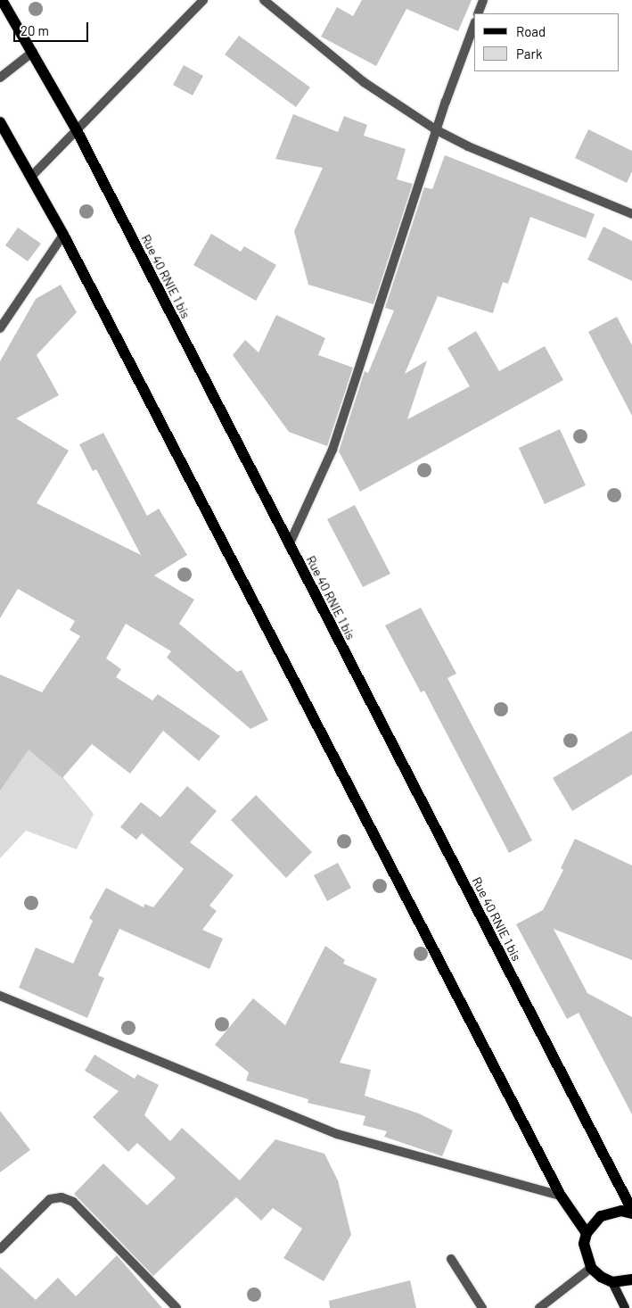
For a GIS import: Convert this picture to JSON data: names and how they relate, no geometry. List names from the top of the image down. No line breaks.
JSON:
{"streets":{"main road":["Rue 40 RNIE 1 bis"]},"legend":["Road","Park"],"scale_bar":"20 m"}
